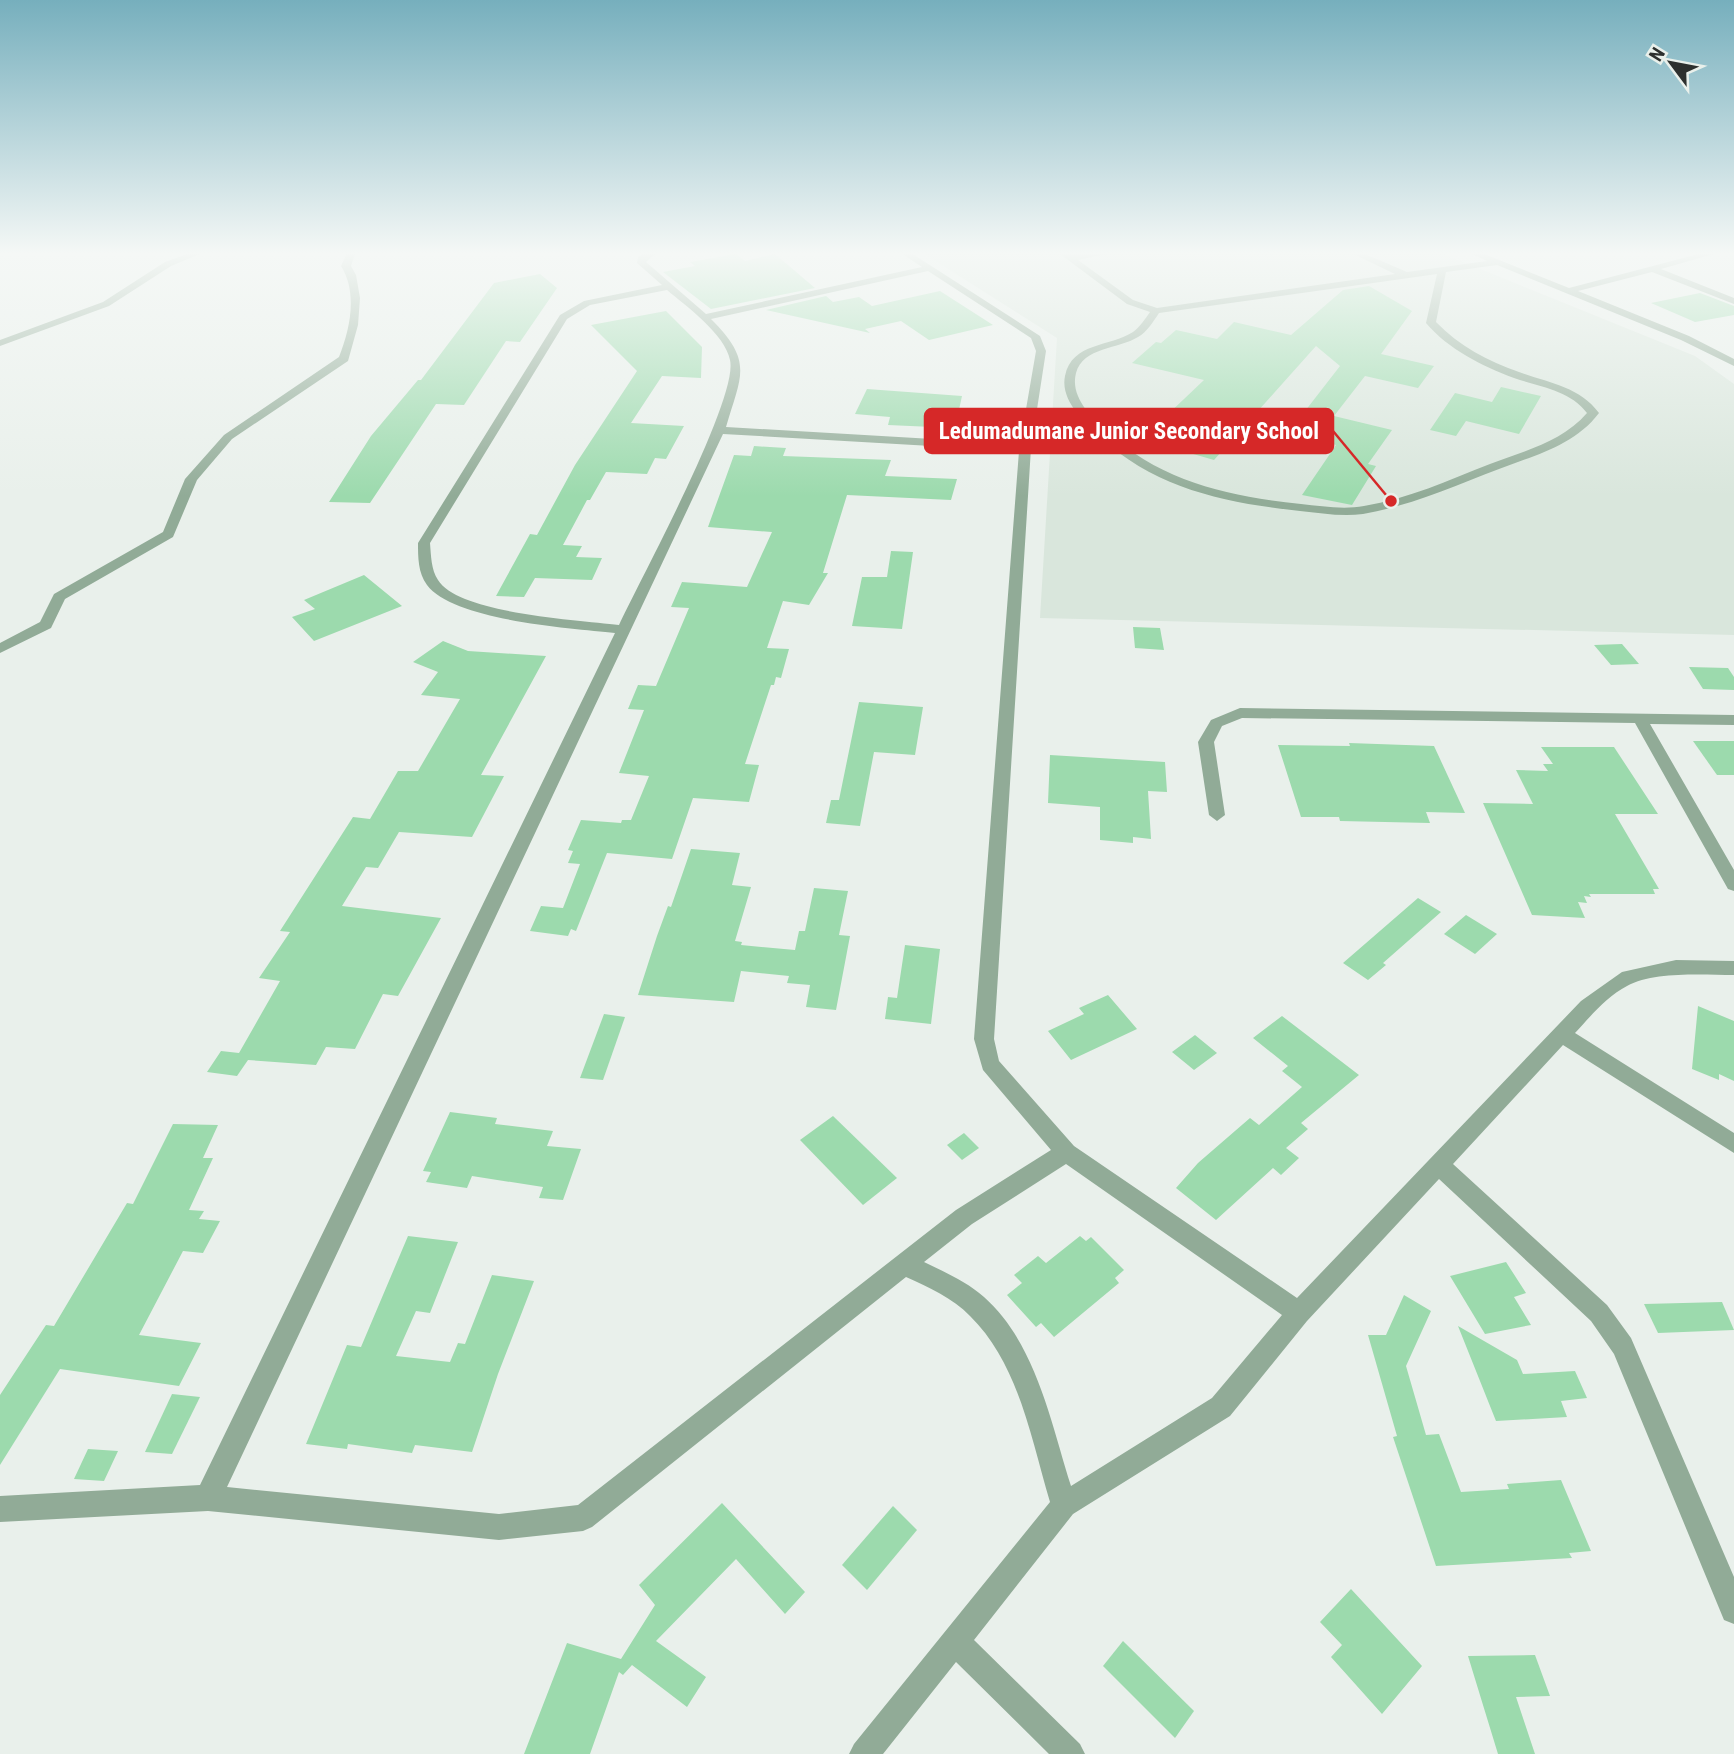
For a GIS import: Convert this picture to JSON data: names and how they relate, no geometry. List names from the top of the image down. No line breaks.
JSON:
{"places":["Ledumadumane Junior Secondary School"],"north":"top left"}
